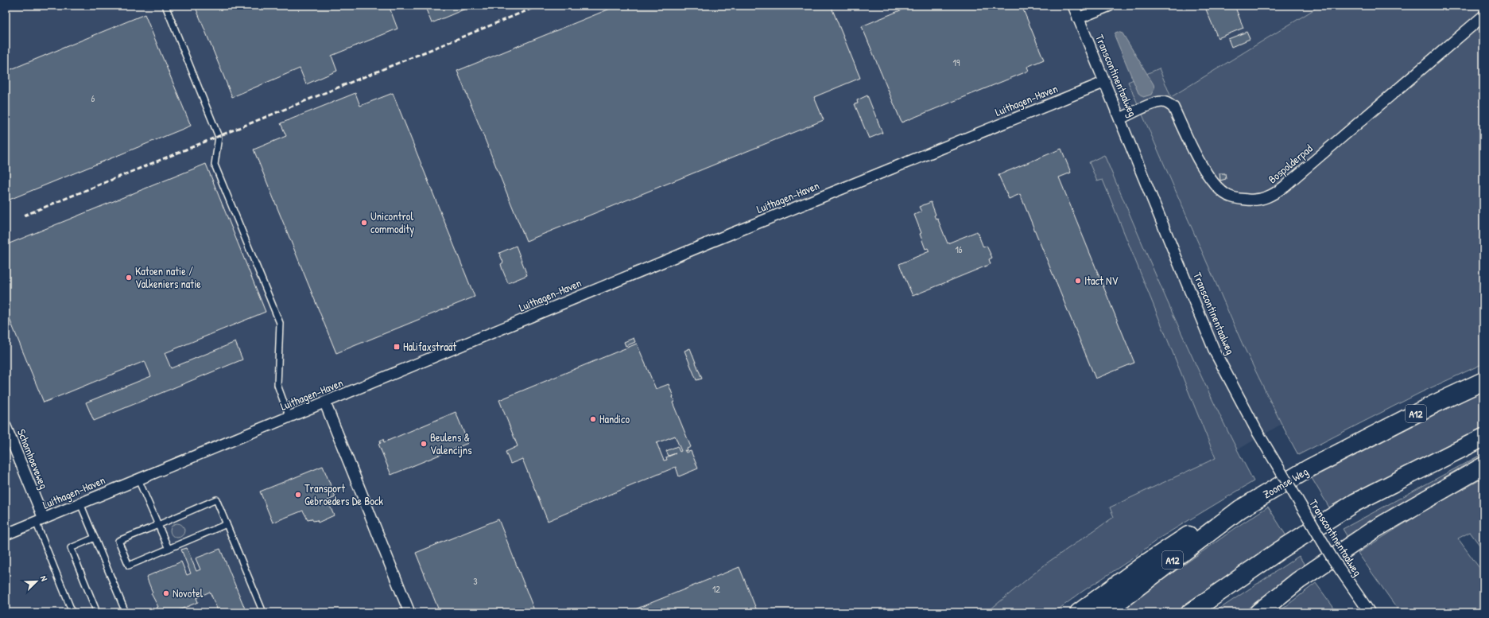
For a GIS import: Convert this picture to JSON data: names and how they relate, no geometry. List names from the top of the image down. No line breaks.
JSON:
{"streets":{"highway":["A12","Zoomse Weg"],"street":["Transcontinentaalweg","Luithagen-Haven","Bospolderpad","Schomhoeveweg"]},"crossings":[["Transcontinentaalweg","Luithagen-Haven"],["Transcontinentaalweg","Bospolderpad"],["Luithagen-Haven","Schomhoeveweg"]],"places":{"other":["Unicontrol commodity","Katoen natie / Valkeniers natie","Itact NV","Handico","Beulens & Valencijns","Transport Gebroeders De Bock","Novotel"],"transit":["Halifaxstraat"]},"house_numbers":["19","6","16","3","12"],"north":"top right"}
